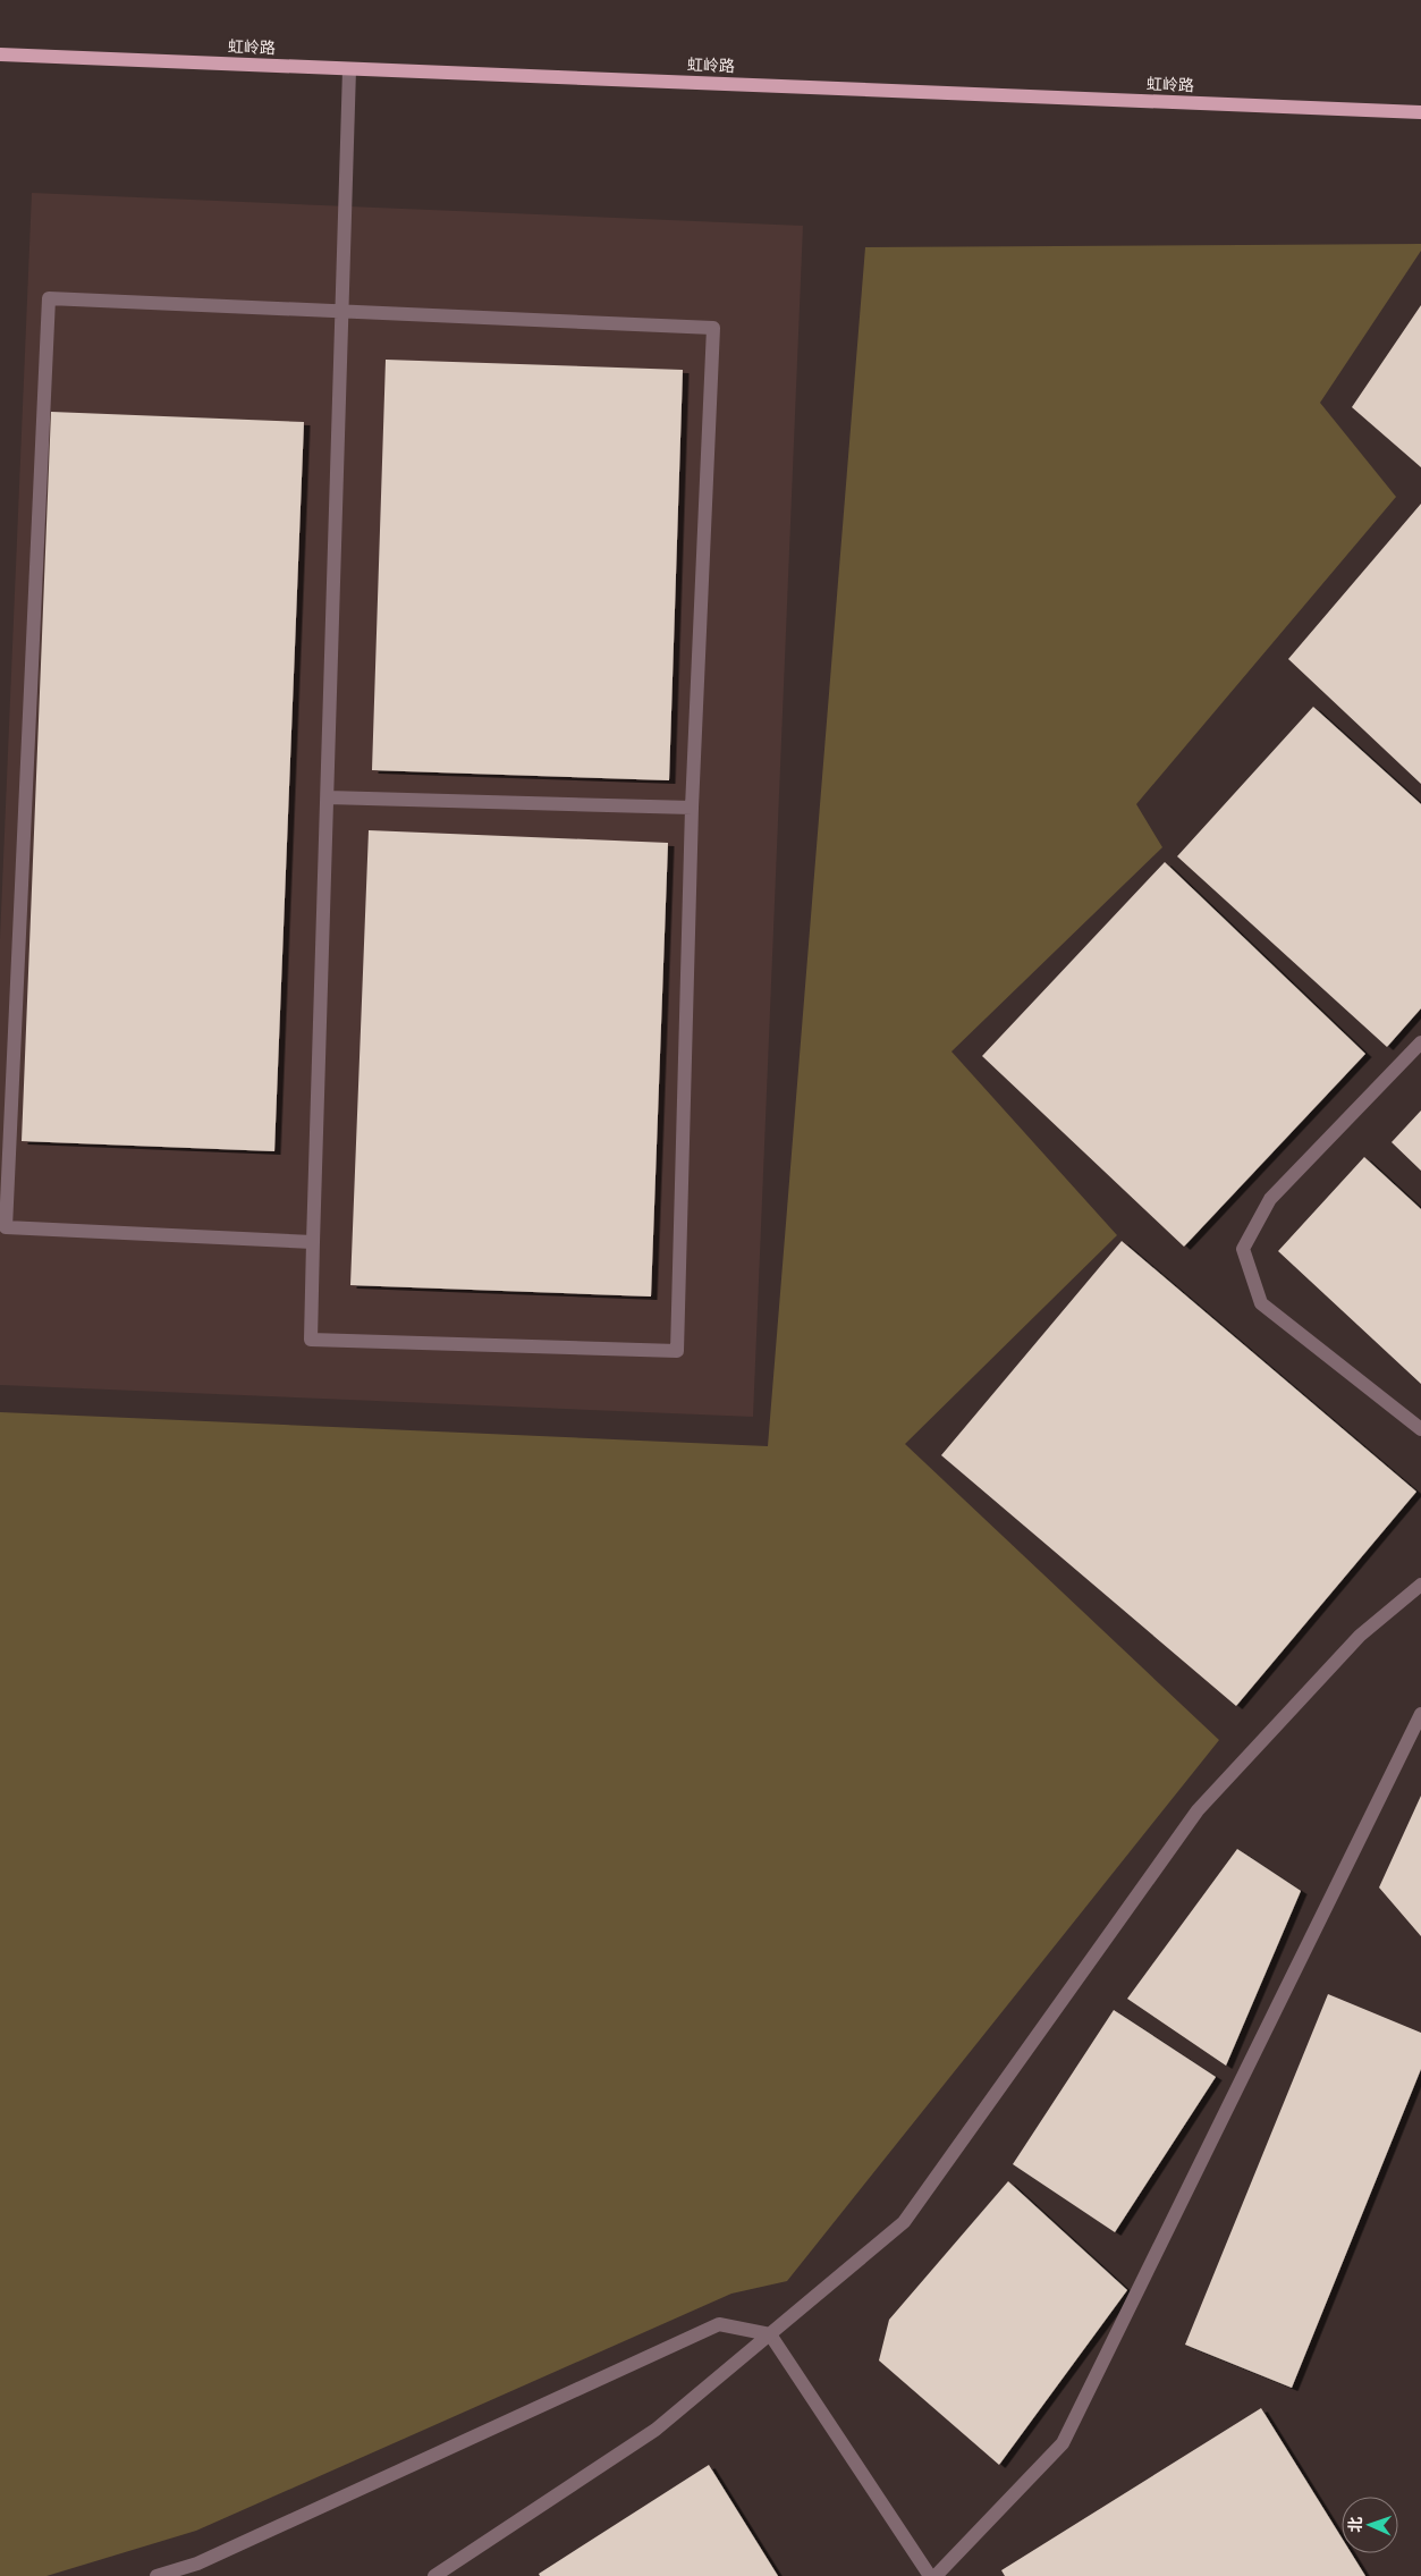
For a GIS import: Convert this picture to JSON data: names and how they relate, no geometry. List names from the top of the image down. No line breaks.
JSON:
{"streets":{"main road":["虹岭路"]},"north":"left"}
